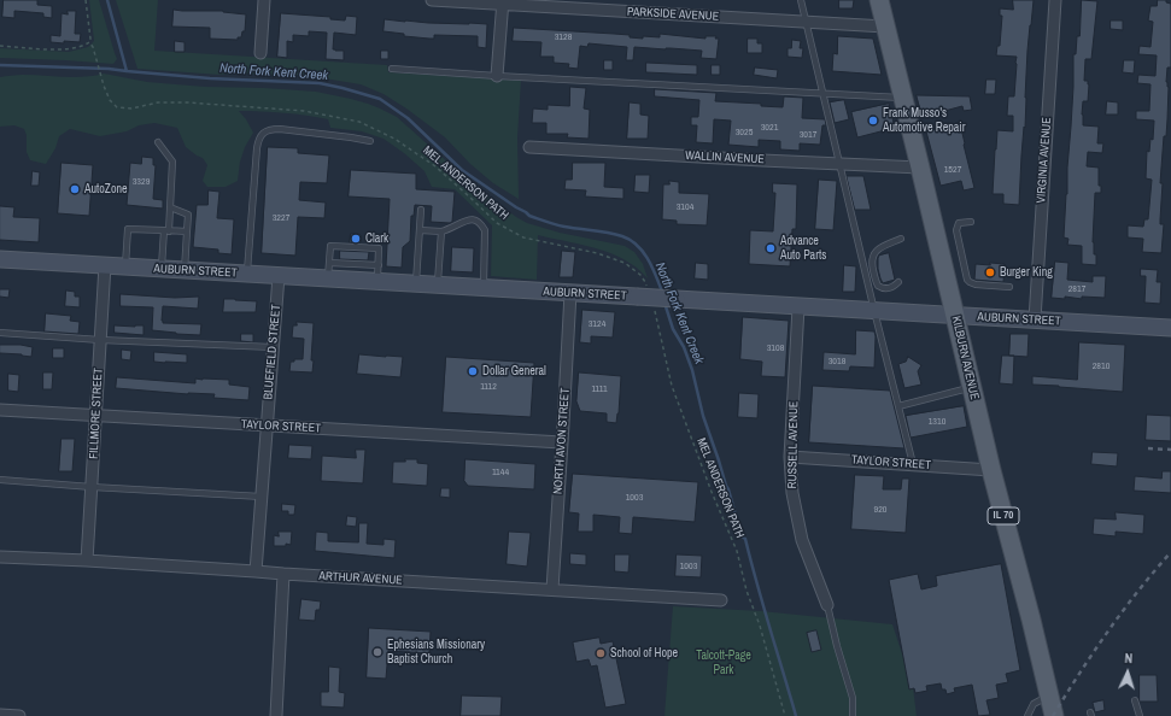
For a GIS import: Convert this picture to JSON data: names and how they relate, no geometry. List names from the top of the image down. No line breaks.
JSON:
{"streets":{"main road":["AUBURN STREET","KILBURN AVENUE","IL 70"],"street":["PARKSIDE AVENUE","WALLIN AVENUE","VIRGINIA AVENUE","BLUEFIELD STREET","FILLMORE STREET","TAYLOR STREET","NORTH AVON STREET","RUSSELL AVENUE","ARTHUR AVENUE"],"path":["MEL ANDERSON PATH"]},"crossings":[["PARKSIDE AVENUE","KILBURN AVENUE"],["WALLIN AVENUE","KILBURN AVENUE"],["VIRGINIA AVENUE","AUBURN STREET"],["MEL ANDERSON PATH","AUBURN STREET"],["AUBURN STREET","BLUEFIELD STREET"],["AUBURN STREET","KILBURN AVENUE"],["AUBURN STREET","FILLMORE STREET"],["AUBURN STREET","NORTH AVON STREET"],["AUBURN STREET","RUSSELL AVENUE"],["BLUEFIELD STREET","TAYLOR STREET"],["BLUEFIELD STREET","ARTHUR AVENUE"],["KILBURN AVENUE","TAYLOR STREET"],["FILLMORE STREET","TAYLOR STREET"],["FILLMORE STREET","ARTHUR AVENUE"],["TAYLOR STREET","NORTH AVON STREET"],["TAYLOR STREET","RUSSELL AVENUE"],["NORTH AVON STREET","ARTHUR AVENUE"]],"water":["North Fork Kent Creek"],"parks":["Talcott-Page Park"],"places":["Frank Musso's Automotive Repair","AutoZone","Clark","Advance Auto Parts","Burger King","Dollar General","Ephesians Missionary Baptist Church","School of Hope"],"house_numbers":["3128","3021","3025","3017","1527","3329","3104","3227","2817","3124","3108","3018","2810","1112","1111","1310","1144","1003","920","1003"],"north":"top"}
